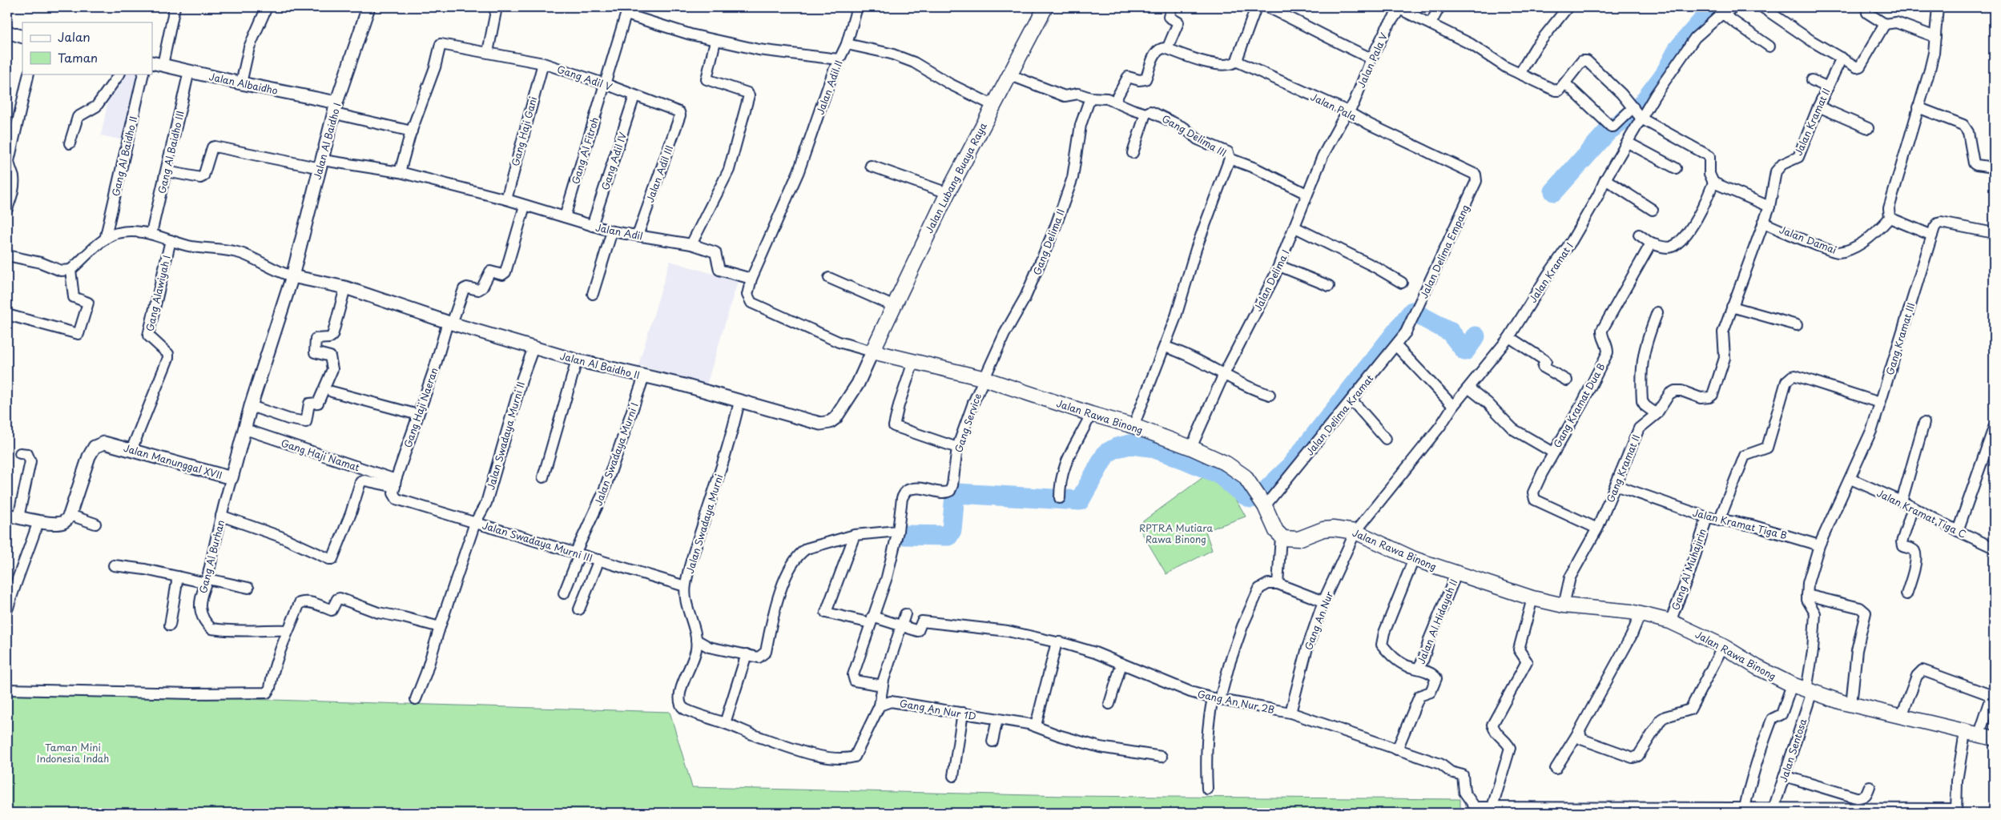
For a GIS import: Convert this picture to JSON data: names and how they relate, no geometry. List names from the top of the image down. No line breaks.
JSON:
{"streets":{"main road":["Jalan Lubang Buaya Raya","Jalan Rawa Binong"],"street":["Jalan Pala V","Gang Adil V","Jalan Albaidho","Jalan Adil II","Jalan Pala","Jalan Kramat II","Gang Haji Gani","Gang Delima III","Jalan Al Baidho I","Gang Al Fitroh","Gang Al Baidho III","Gang Al Baidho II","Gang Adil IV","Jalan Adil III","Jalan Adil","Jalan Damai","Gang Delima II","Jalan Delima Empang","Jalan Kramat I","Jalan Delima I","Gang Alawiyah I","Gang Kramat III","Jalan Al Baidho II","Gang Kramat Dua B","Gang Haji Naeran","Jalan Delima Kramat","Gang Service","Jalan Swadaya Murni II","Jalan Swadaya Murni I","Gang Haji Namat","Jalan Manunggal XVII","Gang Kramat II","Jalan Kramat Tiga C","Jalan Swadaya Murni","Jalan Kramat Tiga B","Jalan Swadaya Murni III","Gang Al Burhan","Gang Al Muhajirin","Gang An Nur","Jalan Al Hidayah II","Gang An Nur 2B","Gang An Nur 1D","Jalan Sentosa"]},"crossings":[["Jalan Pala V","Jalan Pala"],["Jalan Pala V","Jalan Delima I"],["Gang Adil V","Gang Haji Gani"],["Gang Adil V","Gang Al Fitroh"],["Gang Adil V","Gang Adil IV"],["Gang Adil V","Jalan Adil III"],["Gang Adil V","Jalan Adil"],["Jalan Albaidho","Jalan Al Baidho I"],["Jalan Albaidho","Gang Al Baidho III"],["Jalan Adil II","Jalan Adil"],["Jalan Pala","Jalan Delima Empang"],["Jalan Pala","Jalan Delima I"],["Jalan Kramat II","Jalan Damai"],["Jalan Kramat II","Gang Kramat II"],["Gang Haji Gani","Jalan Adil"],["Gang Delima III","Jalan Lubang Buaya Raya"],["Gang Delima III","Gang Delima II"],["Gang Delima III","Jalan Delima I"],["Jalan Al Baidho I","Jalan Adil"],["Jalan Al Baidho I","Jalan Al Baidho II"],["Jalan Al Baidho I","Jalan Manunggal XVII"],["Gang Al Fitroh","Jalan Adil"],["Gang Al Baidho III","Jalan Adil"],["Gang Adil IV","Jalan Adil"],["Jalan Adil III","Jalan Adil"],["Jalan Lubang Buaya Raya","Jalan Al Baidho II"],["Jalan Lubang Buaya Raya","Jalan Rawa Binong"],["Jalan Adil","Gang Haji Naeran"],["Jalan Damai","Gang Kramat II"],["Gang Delima II","Jalan Rawa Binong"],["Gang Delima II","Gang Service"],["Jalan Delima Empang","Jalan Delima Kramat"],["Jalan Kramat I","Jalan Rawa Binong"],["Jalan Kramat I","Gang An Nur"],["Jalan Delima I","Jalan Rawa Binong"],["Gang Alawiyah I","Jalan Manunggal XVII"],["Gang Kramat III","Jalan Kramat Tiga C"],["Gang Kramat III","Jalan Kramat Tiga B"],["Jalan Al Baidho II","Gang Haji Naeran"],["Jalan Al Baidho II","Jalan Rawa Binong"],["Jalan Al Baidho II","Jalan Swadaya Murni II"],["Jalan Al Baidho II","Jalan Swadaya Murni I"],["Jalan Al Baidho II","Jalan Manunggal XVII"],["Jalan Al Baidho II","Jalan Swadaya Murni"],["Gang Kramat Dua B","Gang Kramat II"],["Gang Haji Naeran","Gang Haji Namat"],["Gang Haji Naeran","Jalan Swadaya Murni III"],["Jalan Delima Kramat","Jalan Rawa Binong"],["Jalan Rawa Binong","Gang Service"],["Jalan Rawa Binong","Gang Kramat II"],["Jalan Rawa Binong","Gang Al Muhajirin"],["Jalan Rawa Binong","Gang An Nur"],["Jalan Rawa Binong","Jalan Al Hidayah II"],["Jalan Rawa Binong","Jalan Sentosa"],["Jalan Swadaya Murni II","Jalan Swadaya Murni III"],["Jalan Swadaya Murni I","Jalan Swadaya Murni III"],["Gang Haji Namat","Jalan Manunggal XVII"],["Gang Haji Namat","Jalan Swadaya Murni III"],["Jalan Manunggal XVII","Gang Al Burhan"],["Gang Kramat II","Jalan Kramat Tiga B"],["Jalan Swadaya Murni","Jalan Swadaya Murni III"],["Jalan Swadaya Murni","Gang An Nur 1D"],["Jalan Kramat Tiga B","Gang Al Muhajirin"],["Gang An Nur","Gang An Nur 2B"]],"parks":["RPTRA Mutiara Rawa Binong","Taman Mini Indonesia Indah"],"legend":["Jalan","Taman"]}
